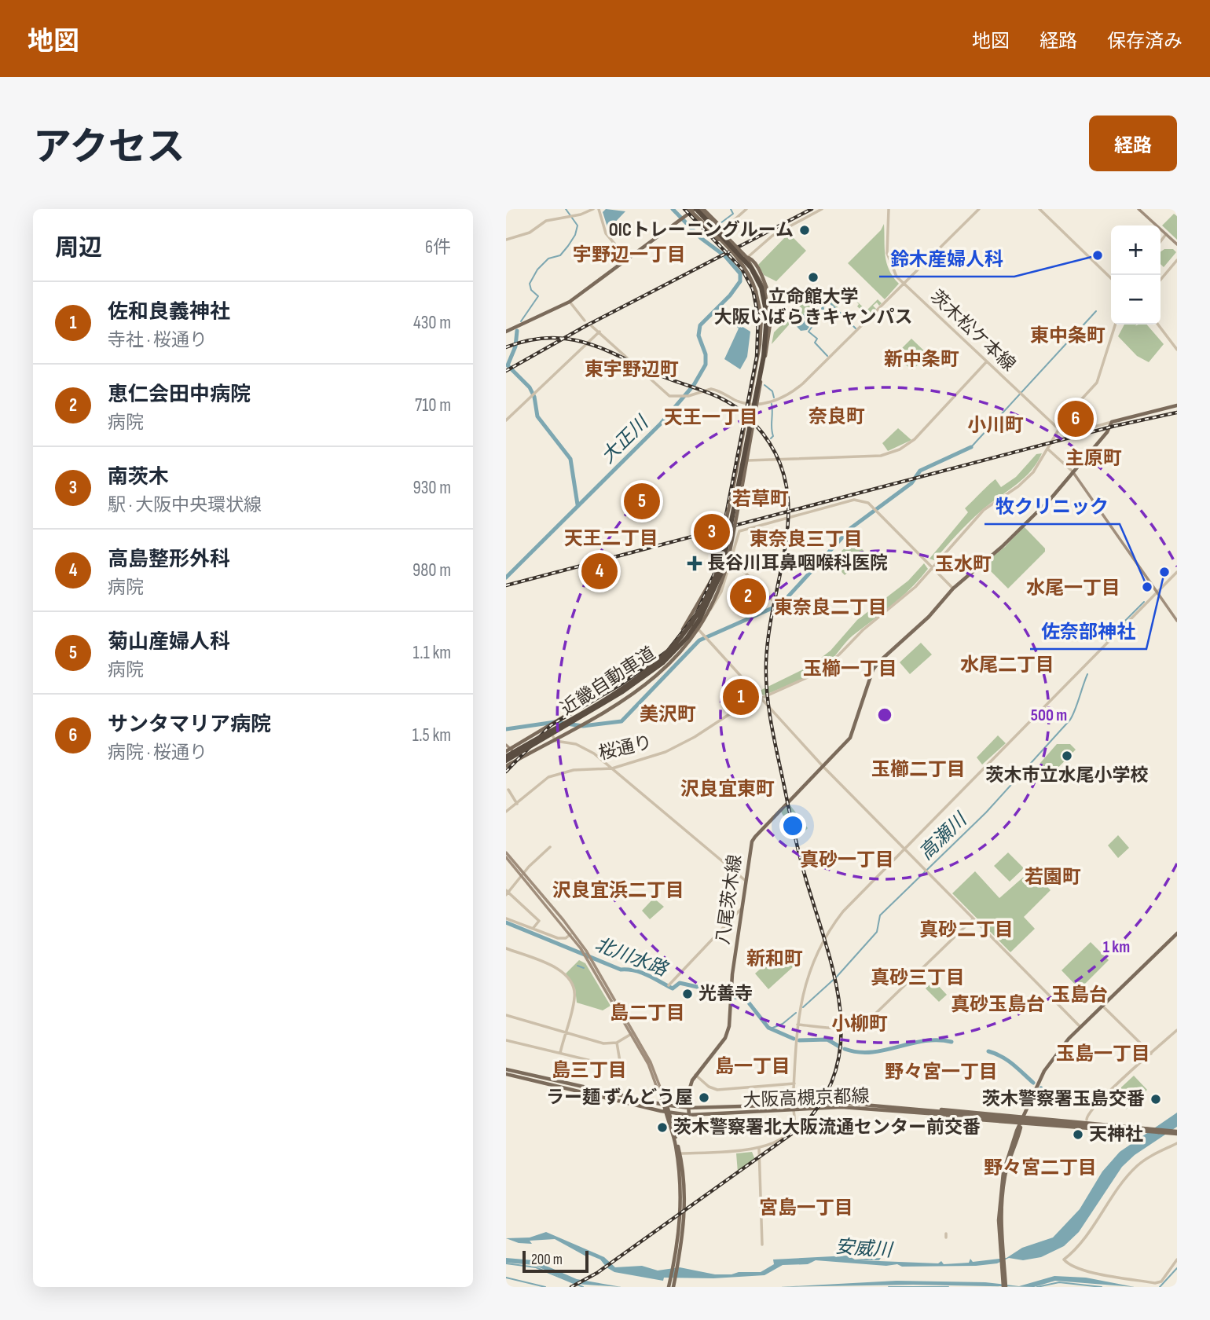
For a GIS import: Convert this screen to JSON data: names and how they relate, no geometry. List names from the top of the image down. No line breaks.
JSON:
{"streets":{"highway":["近畿自動車道"],"main road":["八尾茨木線","大阪高槻京都線"],"street":["茨木松ケ本線","桜通り"]},"crossings":[["茨木松ケ本線","桜通り"],["八尾茨木線","大阪高槻京都線"]],"districts":["宇野辺一丁目","東中条町","新中条町","東宇野辺町","奈良町","天王一丁目","小川町","主原町","若草町","天王二丁目","東奈良三丁目","玉水町","水尾一丁目","東奈良二丁目","水尾二丁目","玉櫛一丁目","美沢町","玉櫛二丁目","沢良宜東町","真砂一丁目","若園町","沢良宜浜二丁目","真砂二丁目","新和町","真砂三丁目","玉島台","真砂玉島台","島二丁目","小柳町","玉島一丁目","島一丁目","島三丁目","野々宮一丁目","野々宮二丁目","宮島一丁目"],"water":["大正川","高瀬川","北川水路","安威川"],"places":{"other":["OICトレーニングルーム","鈴木産婦人科","立命館大学 大阪いばらきキャンパス","佐奈部神社","牧クリニック","茨木市立水尾小学校","光善寺","ラー麺 ずんどう屋","茨木警察署玉島交番","茨木警察署北大阪流通センター前交番","天神社"],"health":["長谷川耳鼻咽喉科医院"]},"scale_bar":"200 m","page":{"header":"地図","nav":["地図","経路","保存済み"],"title":"アクセス","buttons":"経路","heading":["周辺","6件"],"map_buttons":["+","−"],"list":[{"mark":"1","name":"佐和良義神社","note":"寺社 · 桜通り","value":"430 m"},{"mark":"2","name":"恵仁会田中病院","note":"病院","value":"710 m"},{"mark":"3","name":"南茨木","note":"駅 · 大阪中央環状線","value":"930 m"},{"mark":"4","name":"高島整形外科","note":"病院","value":"980 m"},{"mark":"5","name":"菊山産婦人科","note":"病院","value":"1.1 km"},{"mark":"6","name":"サンタマリア病院","note":"病院 · 桜通り","value":"1.5 km"}],"pins":["6","5","3","4","2","1"],"scale":"200 m"},"rings":["500 m","1 km"]}
